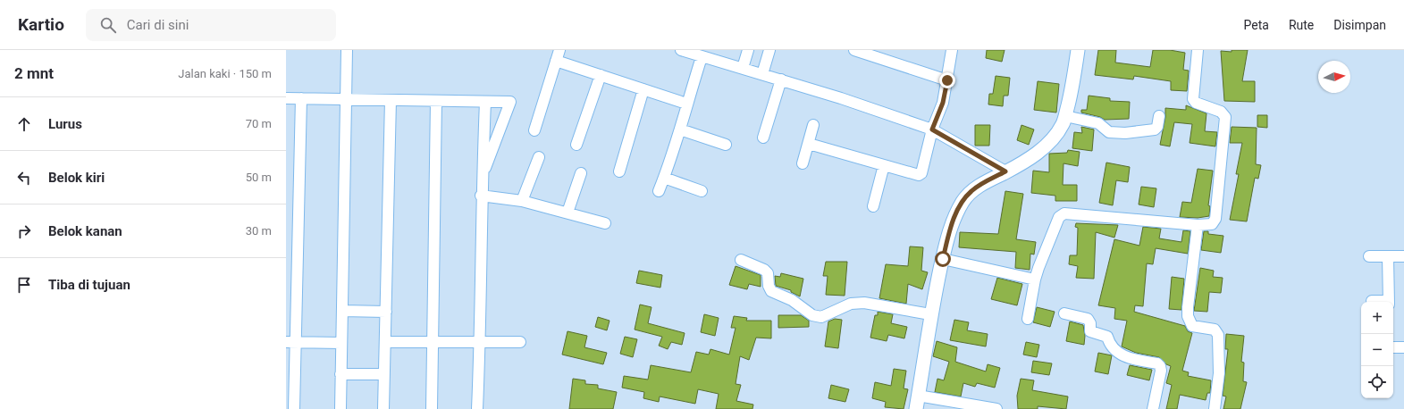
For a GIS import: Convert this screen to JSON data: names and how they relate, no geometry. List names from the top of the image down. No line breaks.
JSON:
{"north":"right","page":{"header":"Kartio","search":"Cari di sini","nav":["Peta","Rute","Disimpan"],"heading":["2 mnt","Jalan kaki · 150 m"],"list":[["Lurus","70 m"],["Belok kiri","50 m"],["Belok kanan","30 m"],"Tiba di tujuan"],"map_buttons":["+","−"]}}
